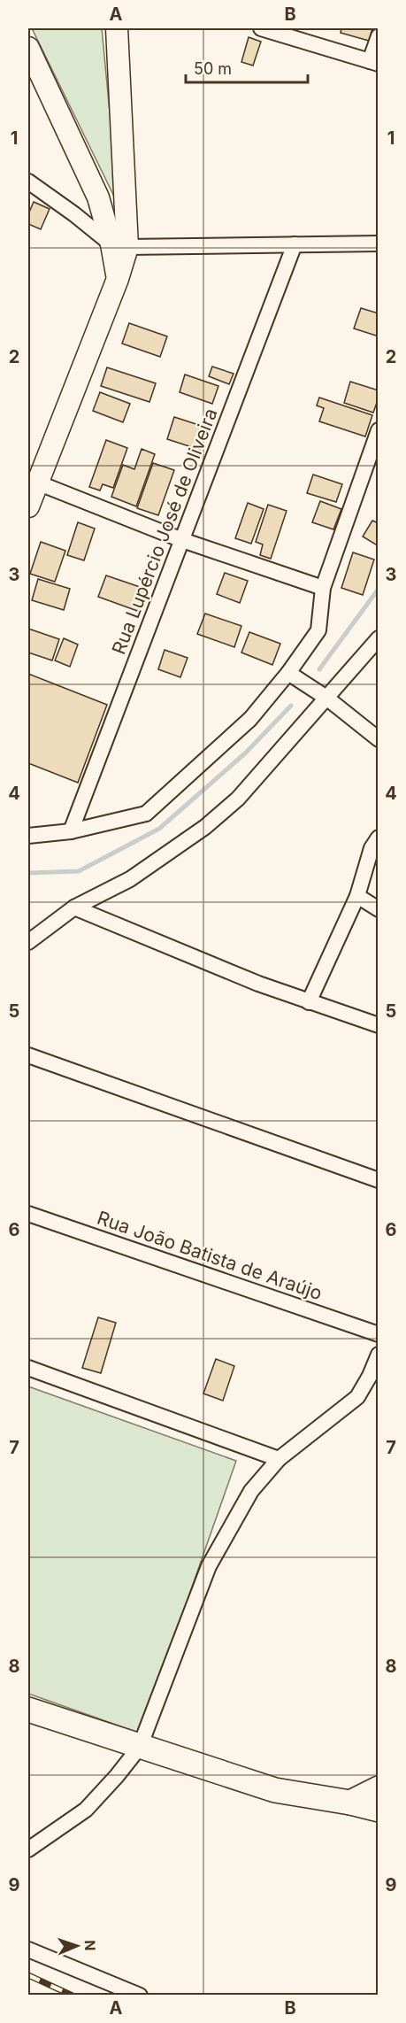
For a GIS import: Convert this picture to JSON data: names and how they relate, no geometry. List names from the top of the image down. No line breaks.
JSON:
{"streets":{"street":["Rua Lupércio José de Oliveira","Rua João Batista de Araújo"]},"scale_bar":"50 m","north":"right","grid":{"columns":["A","B"],"rows":["1","2","3","4","5","6","7","8","9"]}}
